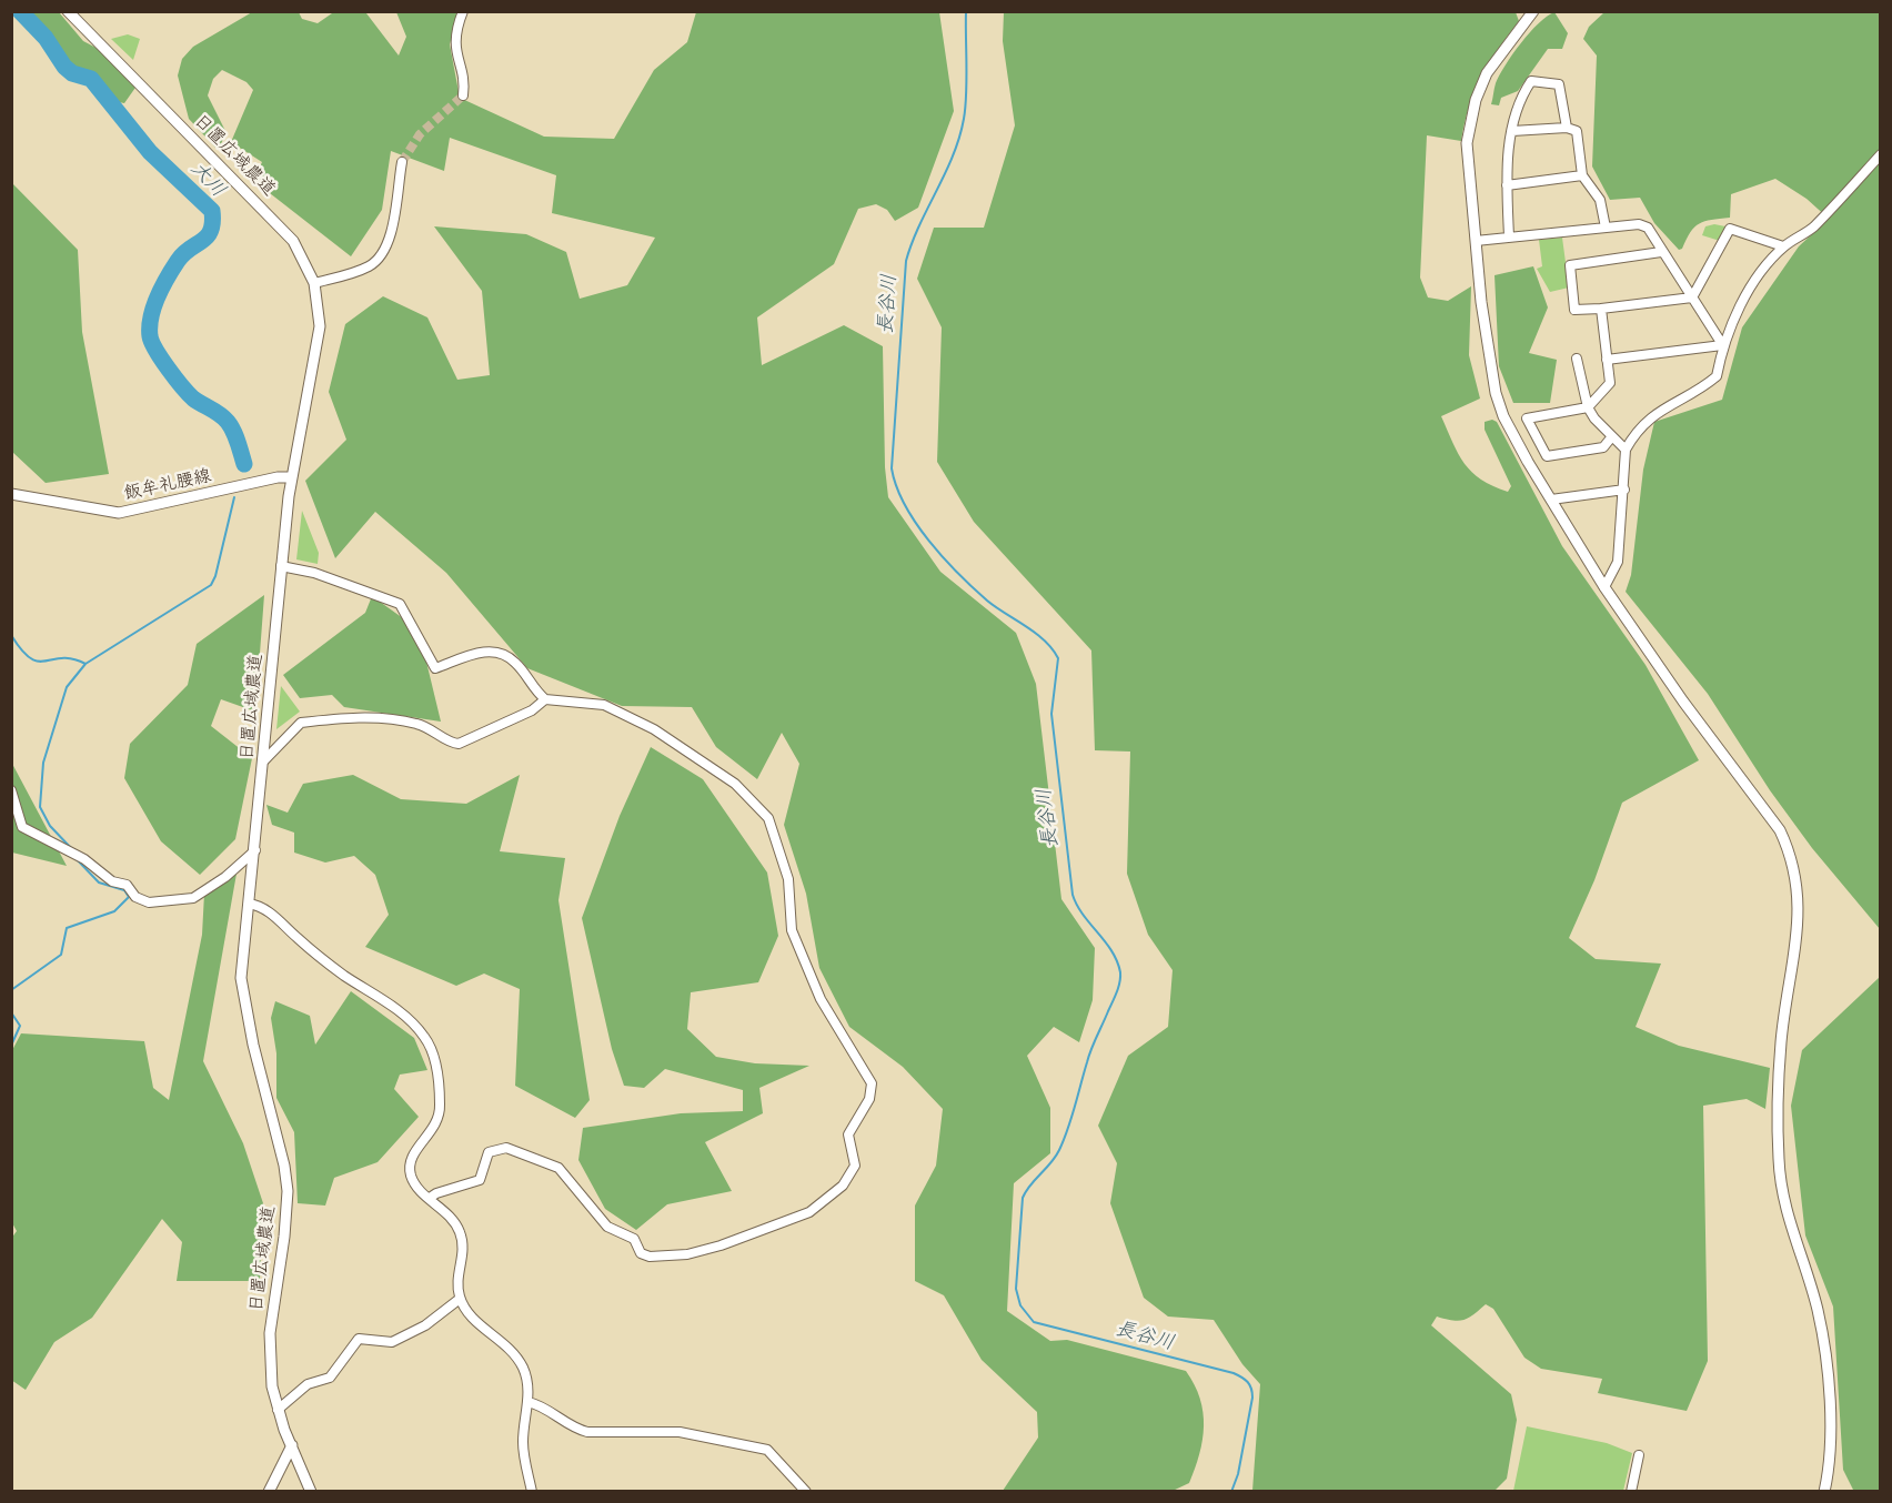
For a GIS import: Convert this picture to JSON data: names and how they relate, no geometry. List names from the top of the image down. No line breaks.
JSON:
{"streets":{"street":["日置広域農道","飯牟礼腰線"]},"crossings":[["日置広域農道","飯牟礼腰線"]],"water":["大川","長谷川"]}
